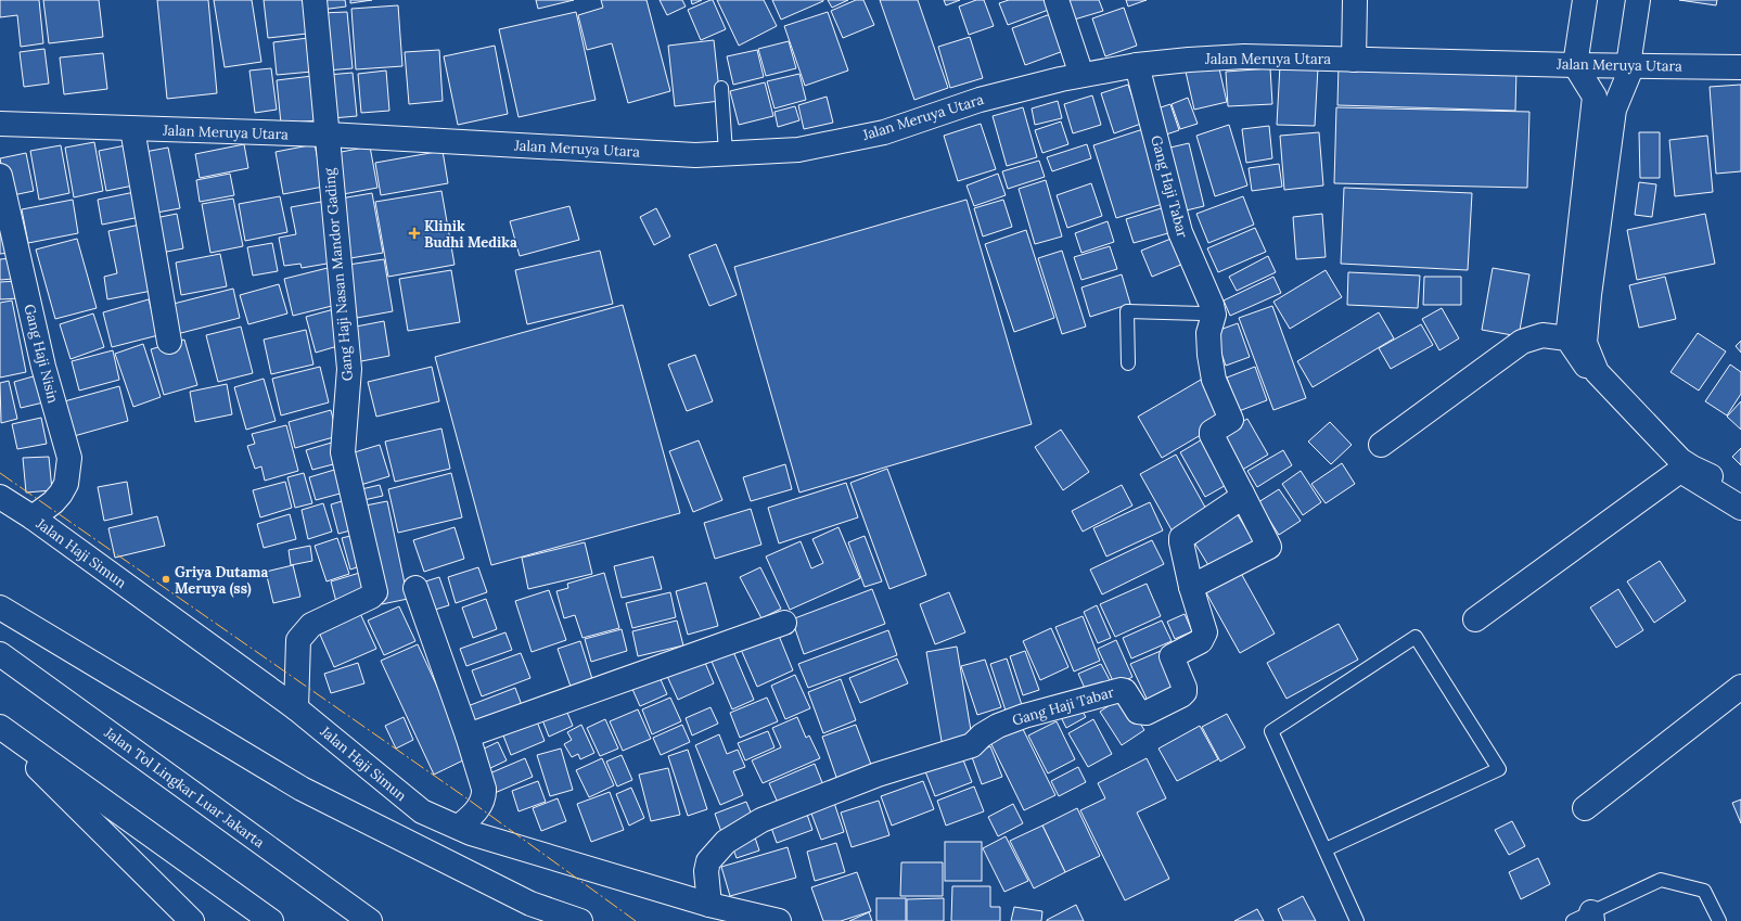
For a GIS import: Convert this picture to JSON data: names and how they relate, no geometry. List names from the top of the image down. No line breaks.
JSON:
{"streets":{"main road":["Jalan Meruya Utara","Gang Haji Tabar","Gang Haji Nasan Mandor Gading","Gang Haji Nisin","Jalan Haji Simun","Jalan Tol Lingkar Luar Jakarta"]},"crossings":[["Jalan Meruya Utara","Gang Haji Tabar"],["Jalan Meruya Utara","Gang Haji Nasan Mandor Gading"],["Gang Haji Tabar","Jalan Haji Simun"],["Gang Haji Nasan Mandor Gading","Jalan Haji Simun"],["Gang Haji Nisin","Jalan Haji Simun"]],"places":{"health":["Klinik Budhi Medika"],"other":["Griya Dutama Meruya (ss)"]}}
